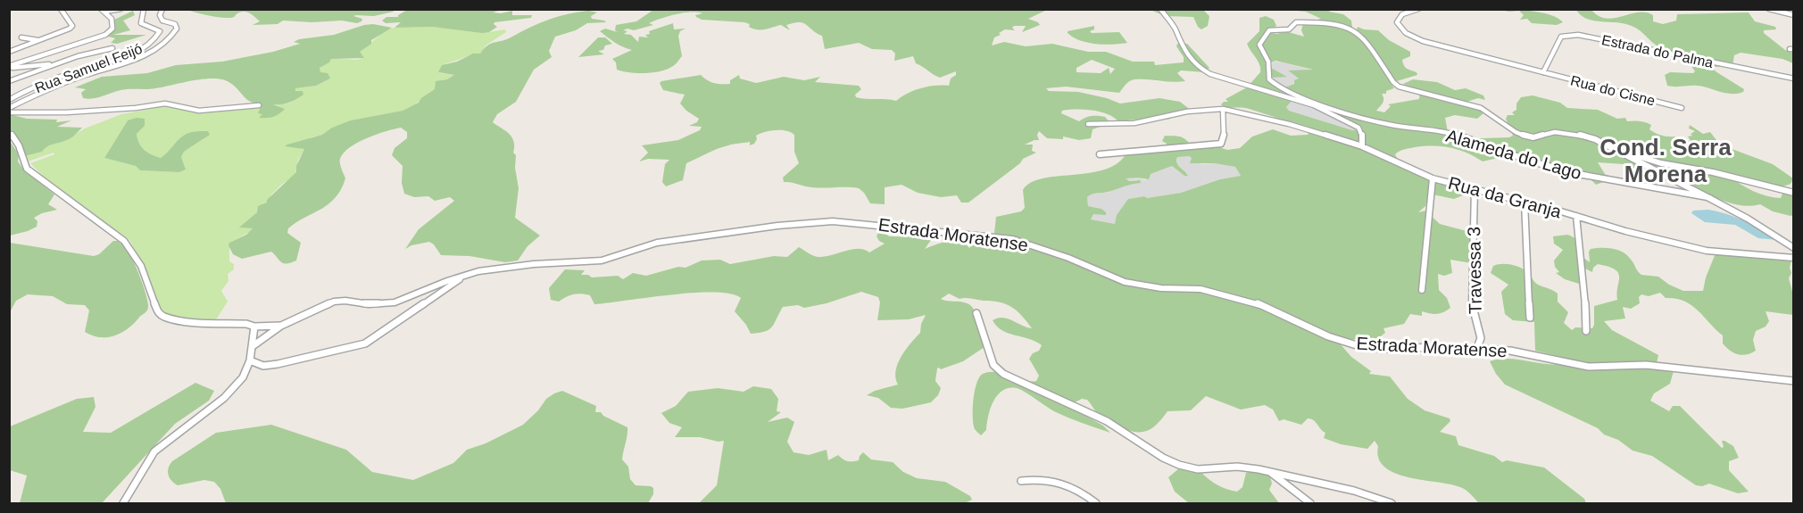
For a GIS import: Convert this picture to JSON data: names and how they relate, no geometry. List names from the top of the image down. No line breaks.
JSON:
{"streets":{"street":["Estrada do Palma","Rua Samuel Feijó","Rua do Cisne","Alameda do Lago","Rua da Granja","Estrada Moratense","Travessa 3"]},"crossings":[["Estrada do Palma","Rua do Cisne"],["Rua da Granja","Travessa 3"],["Estrada Moratense","Travessa 3"]],"districts":["Cond. Serra Morena"]}
